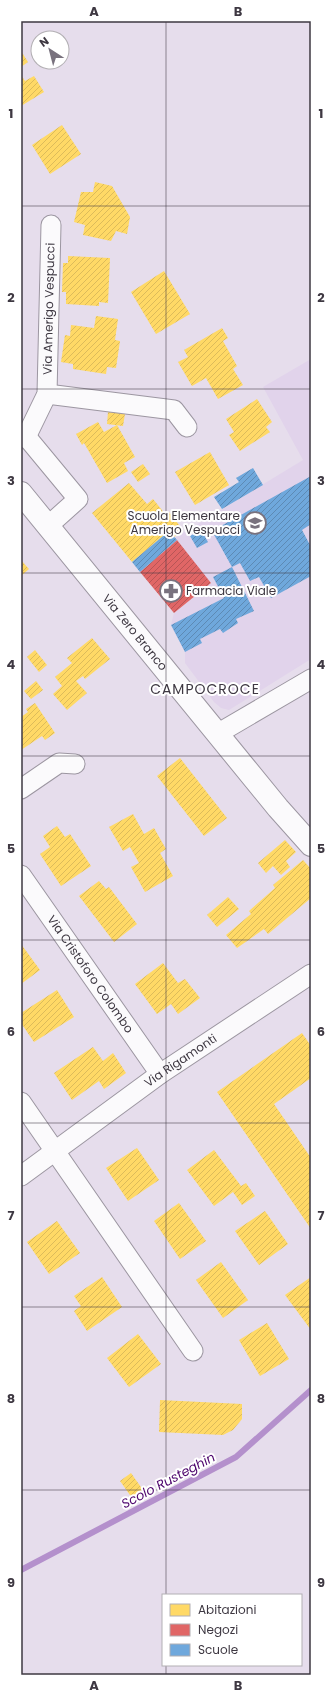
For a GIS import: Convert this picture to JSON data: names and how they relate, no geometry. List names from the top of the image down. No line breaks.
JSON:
{"streets":{"street":["Via Amerigo Vespucci","Via Zero Branco","Via Cristoforo Colombo","Via Rigamonti"]},"crossings":[["Via Cristoforo Colombo","Via Rigamonti"]],"districts":["CAMPOCROCE"],"water":["Scolo Rusteghin"],"places":{"school or university":["Scuola Elementare Amerigo Vespucci"],"pharmacy":["Farmacia Viale"]},"legend":["Abitazioni","Negozi","Scuole"],"north":"top left","grid":{"columns":["A","B"],"rows":["1","2","3","4","5","6","7","8","9"]}}
